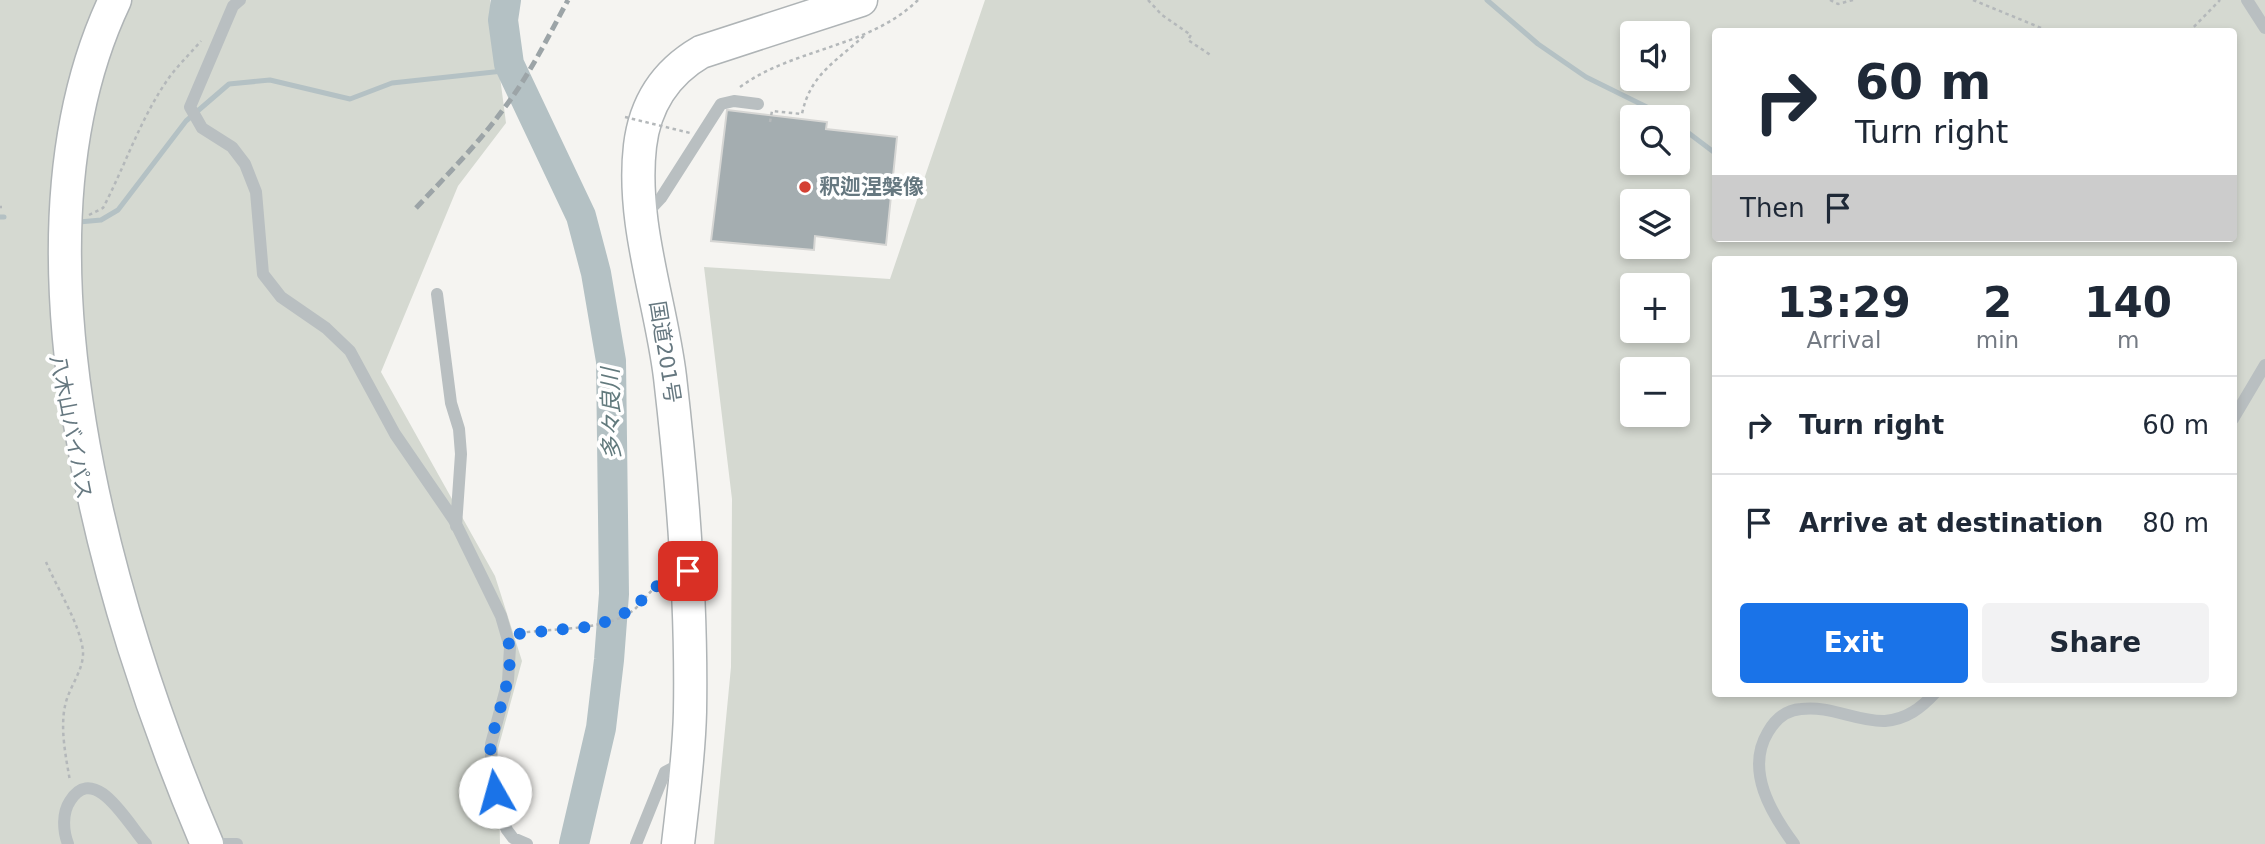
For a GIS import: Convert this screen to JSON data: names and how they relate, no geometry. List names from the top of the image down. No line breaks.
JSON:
{"streets":{"highway":["国道201号","八木山バイパス"]},"water":["多々良川"],"places":["釈迦涅槃像"],"page":{"map_buttons":["+","−"],"turn":["60 m","Turn right"],"then":"Then","eta":["13:29","Arrival","2","min","140","m"],"list":[{"name":"Turn right","value":"60 m"},{"name":"Arrive at destination","value":"80 m"}],"buttons":["Exit","Share"]}}
